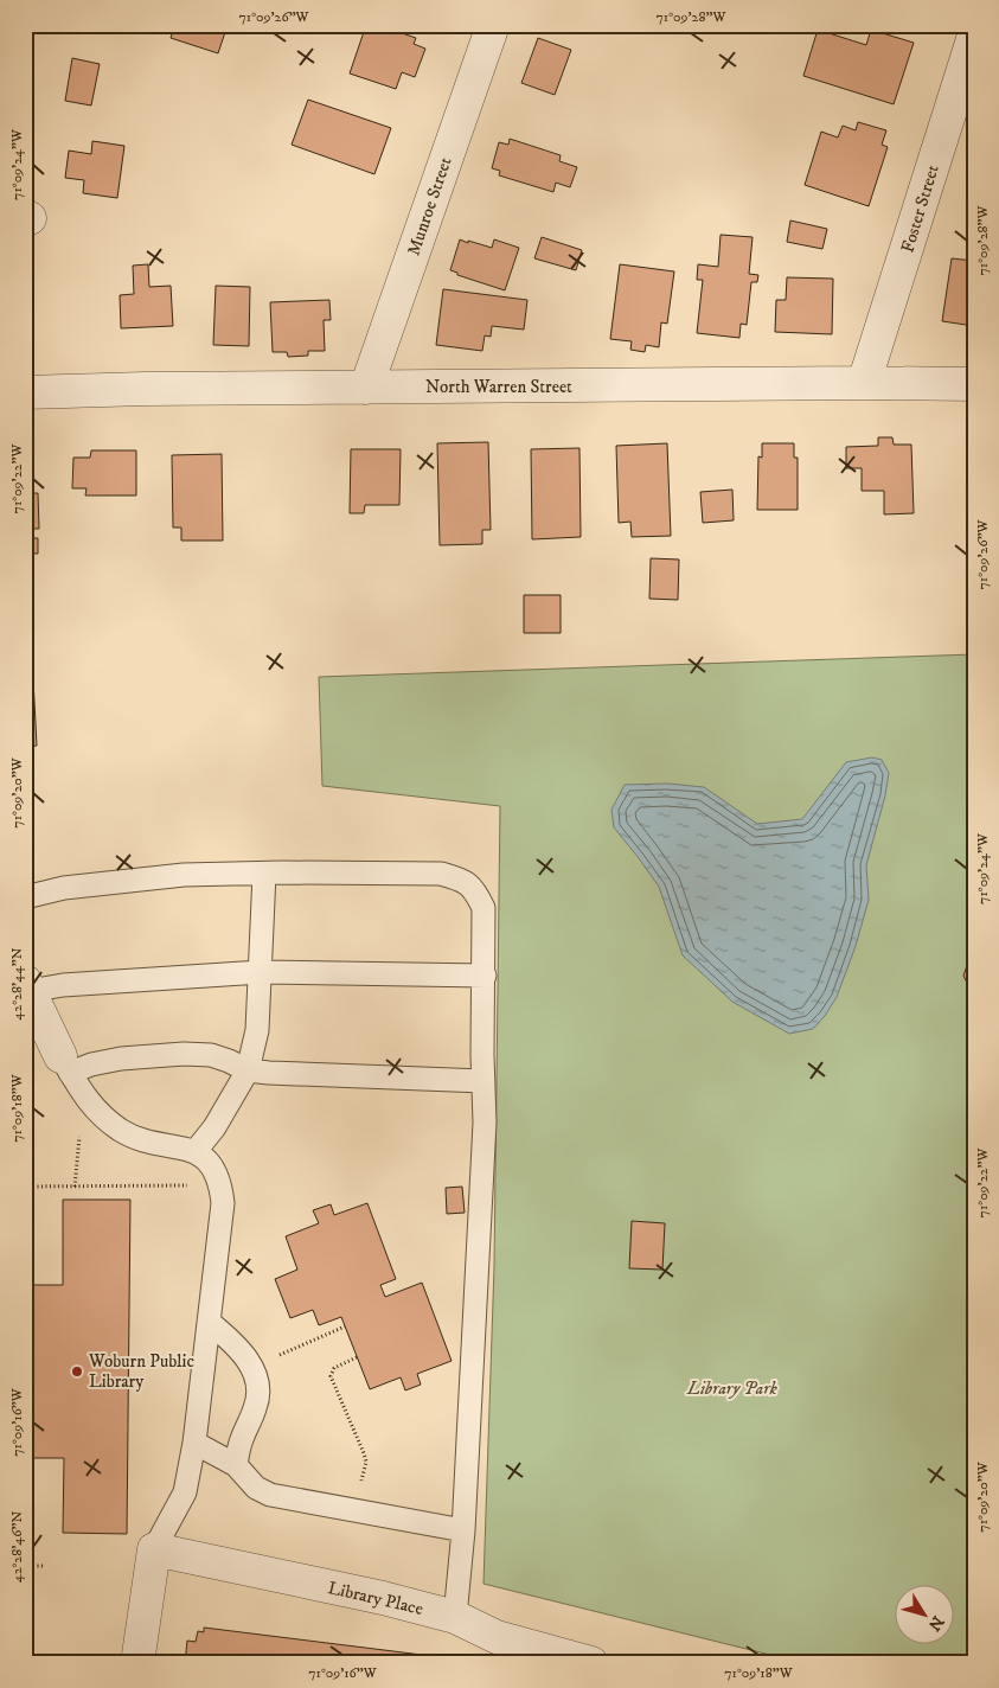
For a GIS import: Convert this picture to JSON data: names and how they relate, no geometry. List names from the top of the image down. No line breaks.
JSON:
{"streets":{"street":["Munroe Street","Foster Street","North Warren Street","Library Place"]},"crossings":[["Munroe Street","North Warren Street"],["Foster Street","North Warren Street"]],"parks":["Library Park"],"places":["Woburn Public Library"],"north":"bottom right","coordinates":["71°09'26\"W","71°09'28\"W","71°09'24\"W","71°09'22\"W","71°09'20\"W","42°28'44\"N","71°09'18\"W","71°09'16\"W","42°28'46\"N"]}
